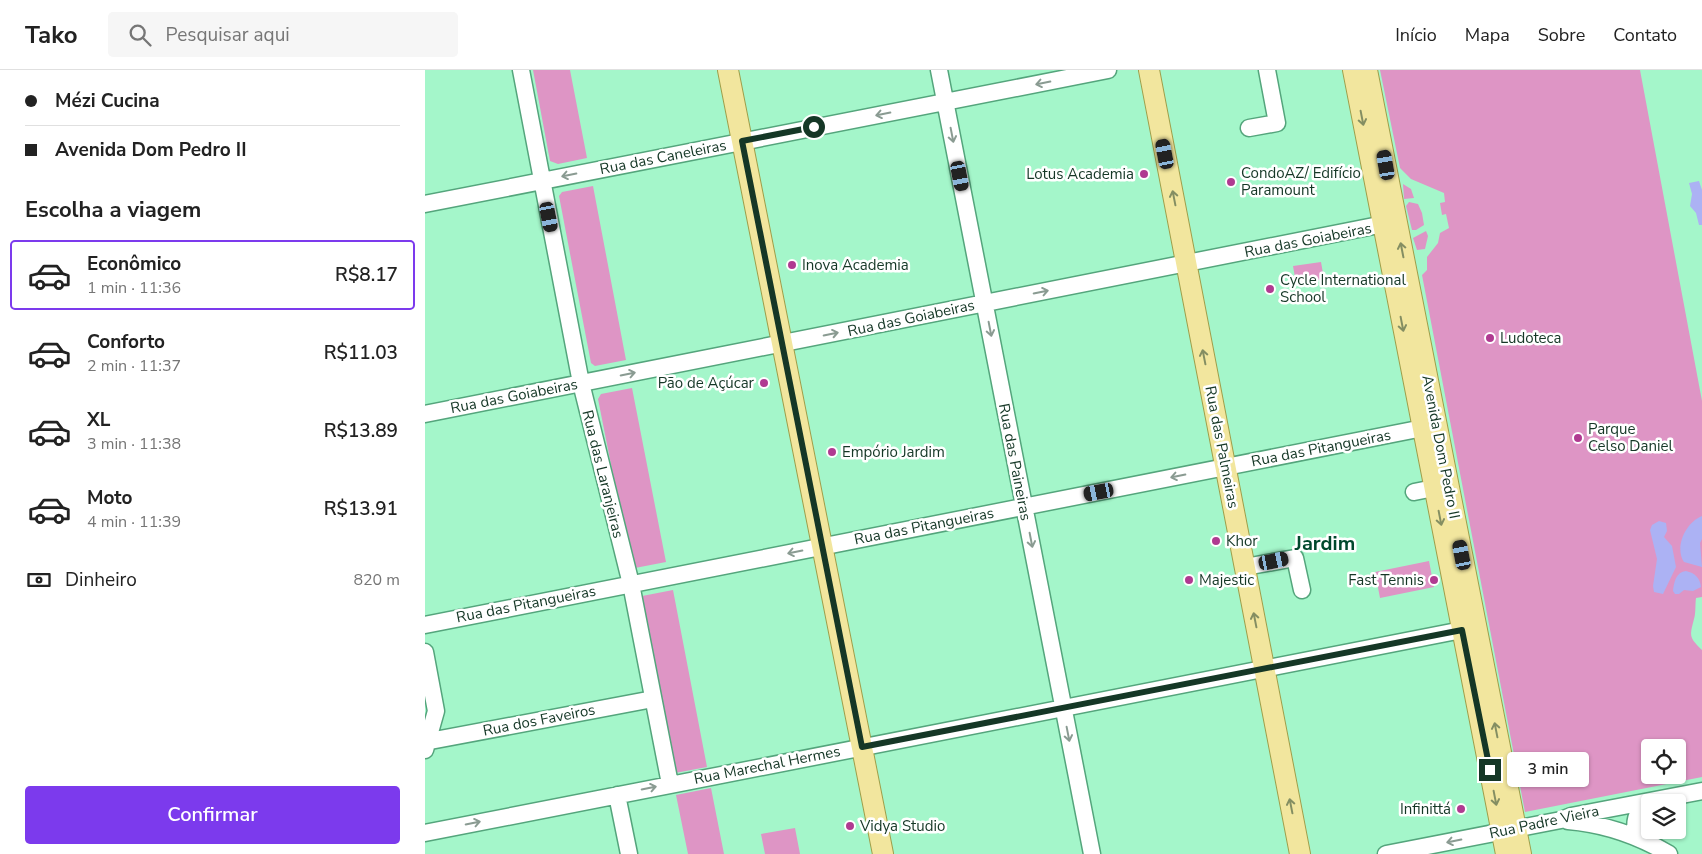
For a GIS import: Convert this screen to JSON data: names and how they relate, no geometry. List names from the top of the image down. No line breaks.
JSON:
{"streets":{"main road":["Rua das Palmeiras","Avenida Dom Pedro II"],"street":["Rua das Caneleiras","Rua das Goiabeiras","Rua das Pitangueiras","Rua das Paineiras","Rua das Laranjeiras","Rua dos Faveiros","Rua Marechal Hermes","Rua Padre Vieira"]},"crossings":[["Rua das Caneleiras","Rua das Paineiras"],["Rua das Caneleiras","Rua das Laranjeiras"],["Rua das Goiabeiras","Rua das Palmeiras"],["Rua das Goiabeiras","Avenida Dom Pedro II"],["Rua das Goiabeiras","Rua das Paineiras"],["Rua das Goiabeiras","Rua das Laranjeiras"],["Rua das Palmeiras","Rua das Pitangueiras"],["Rua das Palmeiras","Rua Marechal Hermes"],["Avenida Dom Pedro II","Rua das Pitangueiras"],["Avenida Dom Pedro II","Rua Marechal Hermes"],["Avenida Dom Pedro II","Rua Padre Vieira"],["Rua das Pitangueiras","Rua das Paineiras"],["Rua das Pitangueiras","Rua das Laranjeiras"],["Rua das Paineiras","Rua Marechal Hermes"],["Rua das Laranjeiras","Rua dos Faveiros"],["Rua das Laranjeiras","Rua Marechal Hermes"]],"one_way":["Rua das Caneleiras","Rua das Goiabeiras","Rua das Palmeiras","Rua das Pitangueiras","Rua das Paineiras","Rua Padre Vieira"],"districts":["Jardim"],"places":["Lotus Academia","CondoAZ/ Edifício Paramount","Inova Academia","Cycle International School","Ludoteca","Pão de Açúcar","Parque Celso Daniel","Empório Jardim","Khor","Majestic","Fast Tennis","Infinittá","Vidya Studio"],"page":{"header":"Tako","search":"Pesquisar aqui","nav":["Início","Mapa","Sobre","Contato"],"banner":["Mézi Cucina","Avenida Dom Pedro II"],"heading":"Escolha a viagem","list":[{"name":"Econômico","note":"1 min · 11:36","value":"R$8.17"},{"name":"Conforto","note":"2 min · 11:37","value":"R$11.03"},{"name":"XL","note":"3 min · 11:38","value":"R$13.89"},{"name":"Moto","note":"4 min · 11:39","value":"R$13.91"}],"pay":["Dinheiro","820 m"],"bubble":"3 min","buttons":"Confirmar"}}
